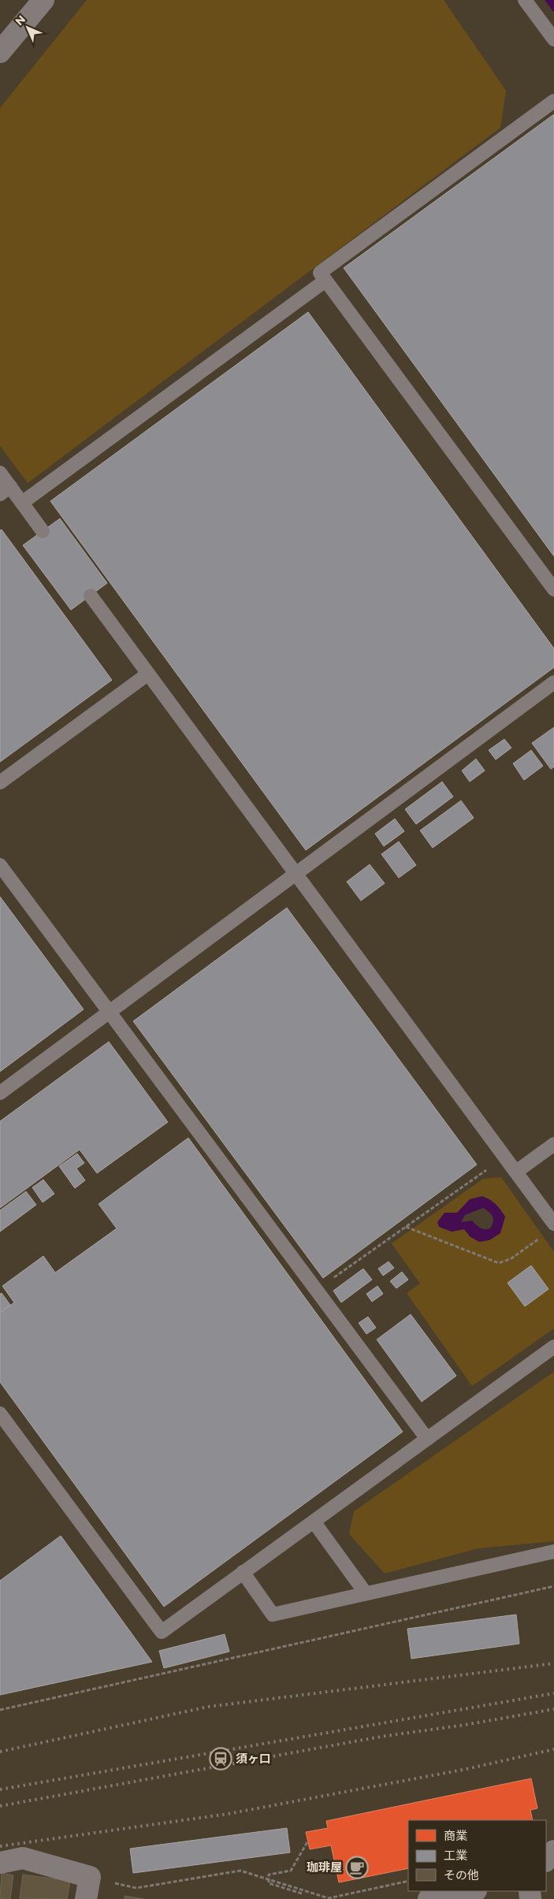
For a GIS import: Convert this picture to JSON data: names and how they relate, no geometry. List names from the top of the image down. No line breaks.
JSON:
{"places":{"station":["須ヶ口"],"cafe":["珈琲屋"]},"legend":["商業","工業","その他"],"north":"top left"}
